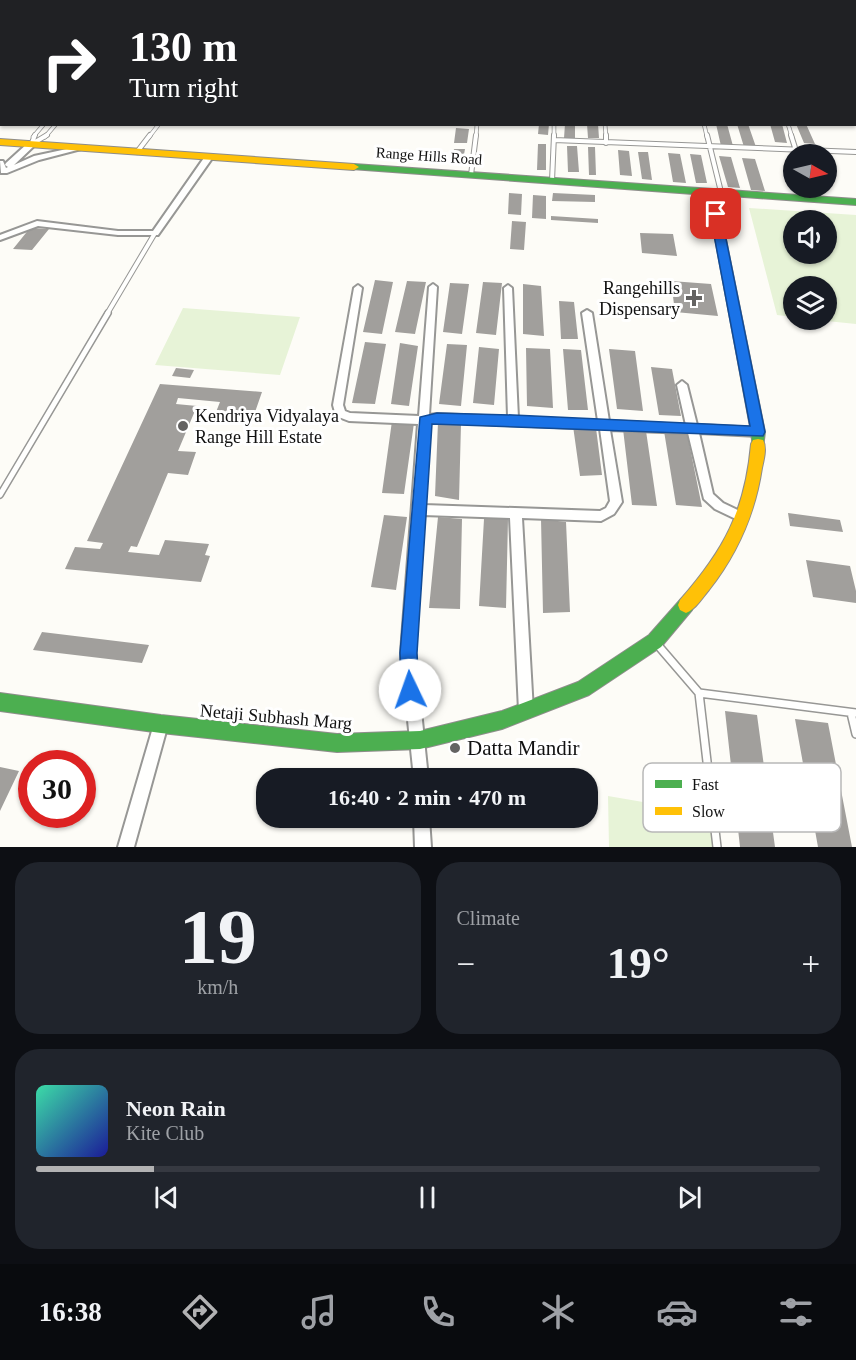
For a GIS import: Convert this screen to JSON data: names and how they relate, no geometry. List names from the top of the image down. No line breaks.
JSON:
{"streets":{"street":["Range Hills Road","Netaji Subhash Marg"]},"crossings":[["Range Hills Road","Netaji Subhash Marg"]],"places":{"health":["Rangehills Dispensary"],"other":["Kendriya Vidyalaya Range Hill Estate","Datta Mandir"]},"legend":["Fast","Slow"],"north":"right","page":{"turn":["130 m","Turn right"],"limit":"30","trip":"16:40 · 2 min · 470 m","tile":[["19","km/h"],"Climate"],"heat":["−","19°","+"],"song":["Neon Rain","Kite Club"],"tabs":"16:38"}}
